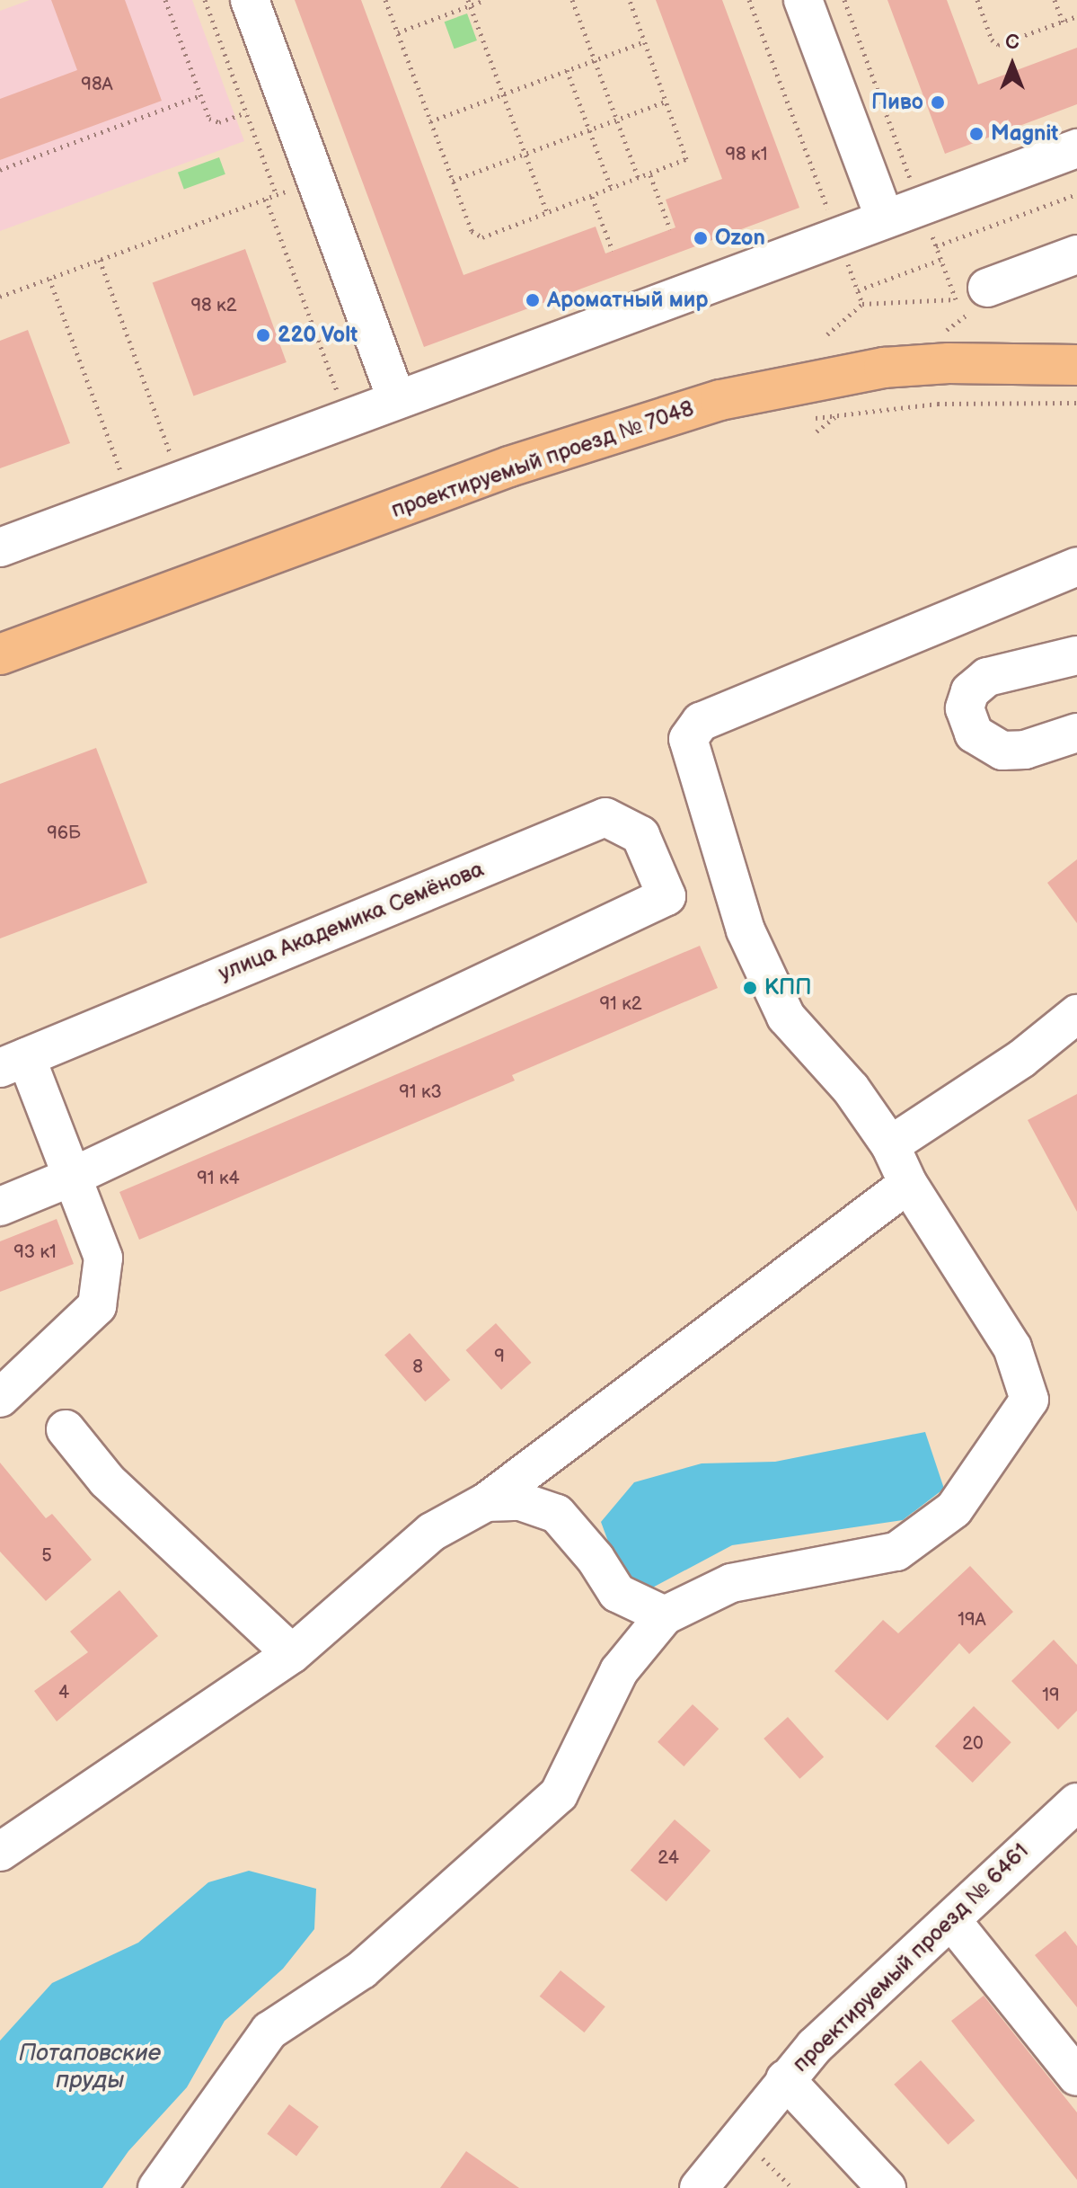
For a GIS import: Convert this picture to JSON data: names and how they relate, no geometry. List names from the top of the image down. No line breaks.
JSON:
{"streets":{"main road":["проектируемый проезд № 7048"],"street":["улица Академика Семёнова","проектируемый проезд № 6461"]},"water":["Потаповские пруды"],"places":["Пиво","Magnit","Ozon","Ароматный мир","220 Volt","КПП"],"house_numbers":["98А","98 к1","98 к2","96Б","91 к2","91 к3","91 к4","93 к1","9","8","5","19А","4","19","20","24"],"north":"top"}
